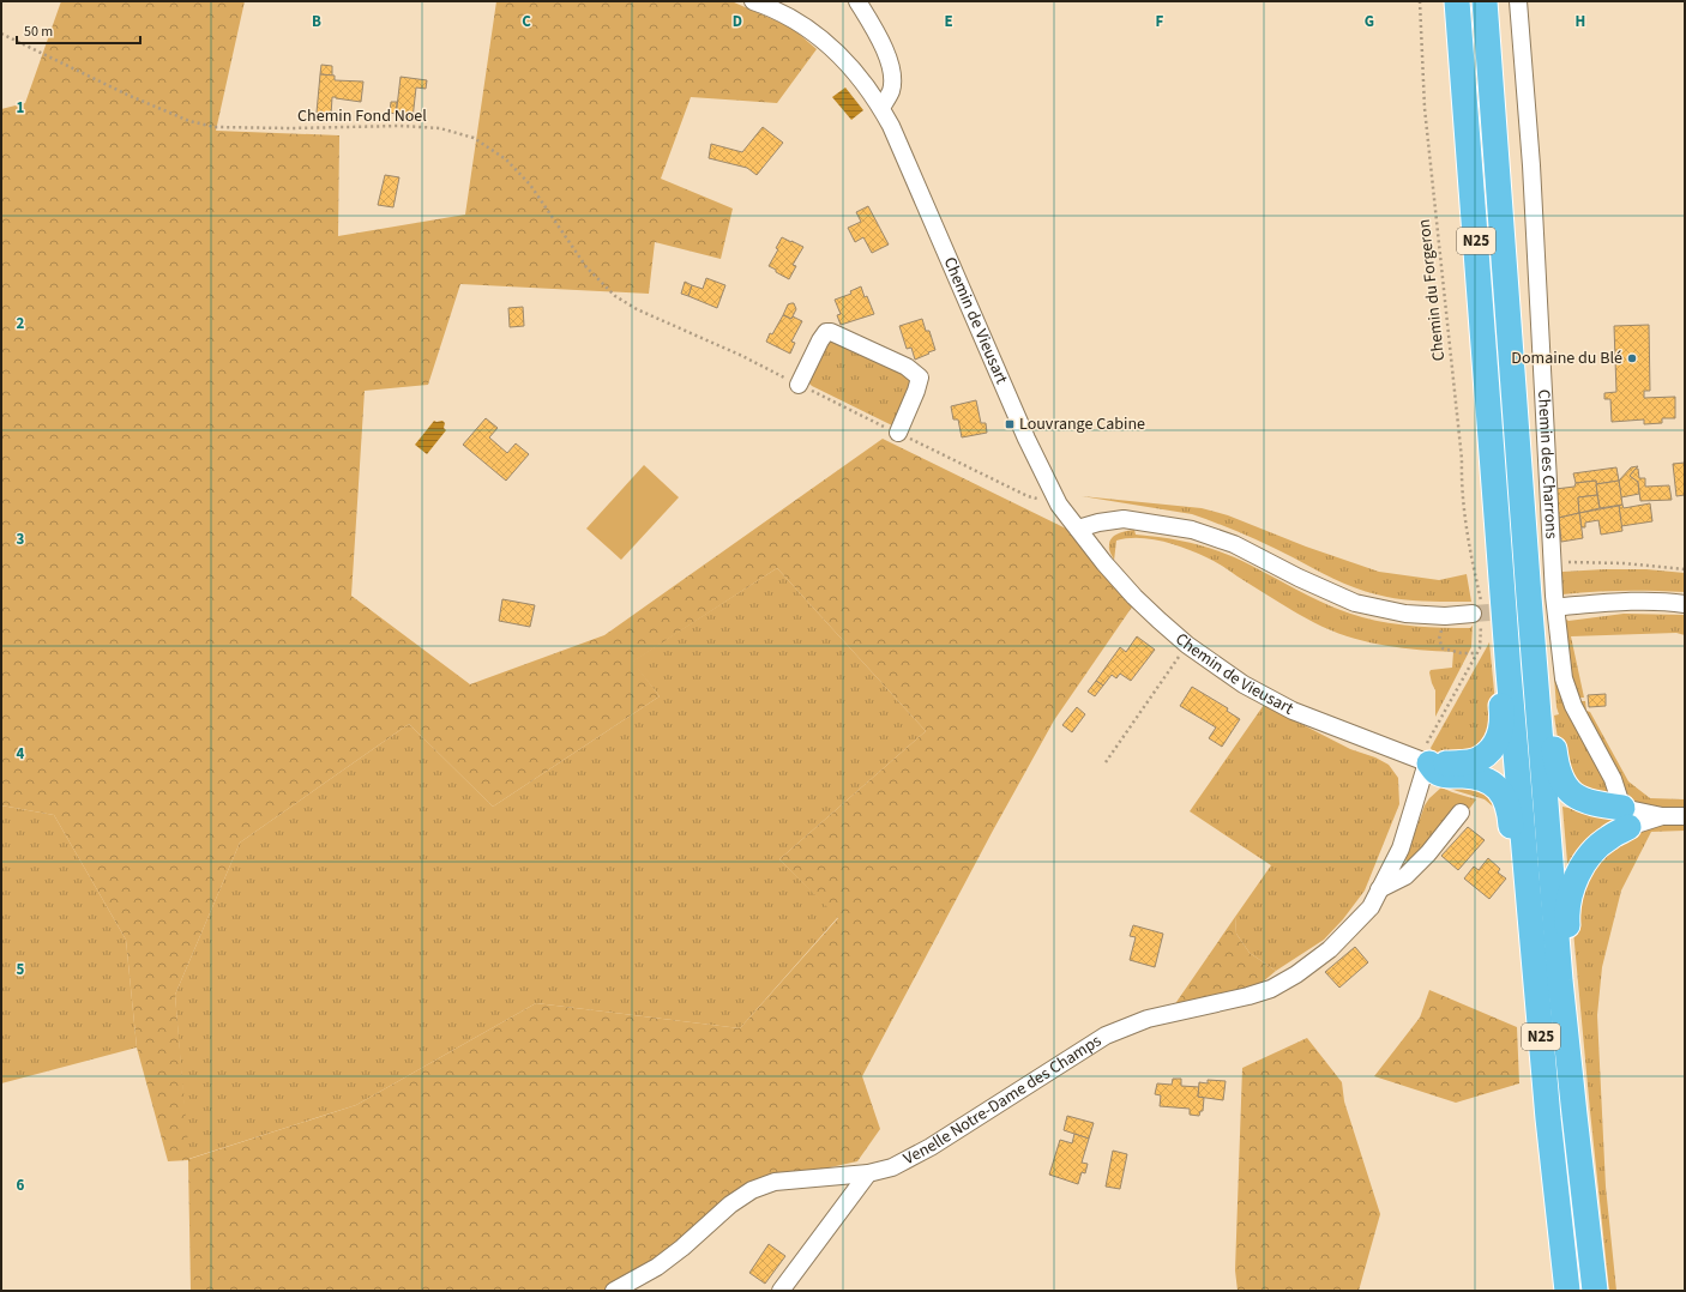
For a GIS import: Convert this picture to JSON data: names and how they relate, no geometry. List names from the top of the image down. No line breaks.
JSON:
{"streets":{"highway":["N25"],"street":["Chemin de Vieusart","Chemin des Charrons","Venelle Notre-Dame des Champs"],"path":["Chemin Fond Noel","Chemin du Forgeron"]},"crossings":[["Chemin de Vieusart","Venelle Notre-Dame des Champs"]],"places":{"other":["Domaine du Blé"],"transit":["Louvrange Cabine"]},"scale_bar":"50 m","grid":{"columns":["B","C","D","E","F","G","H"],"rows":["1","2","3","4","5","6"]}}
